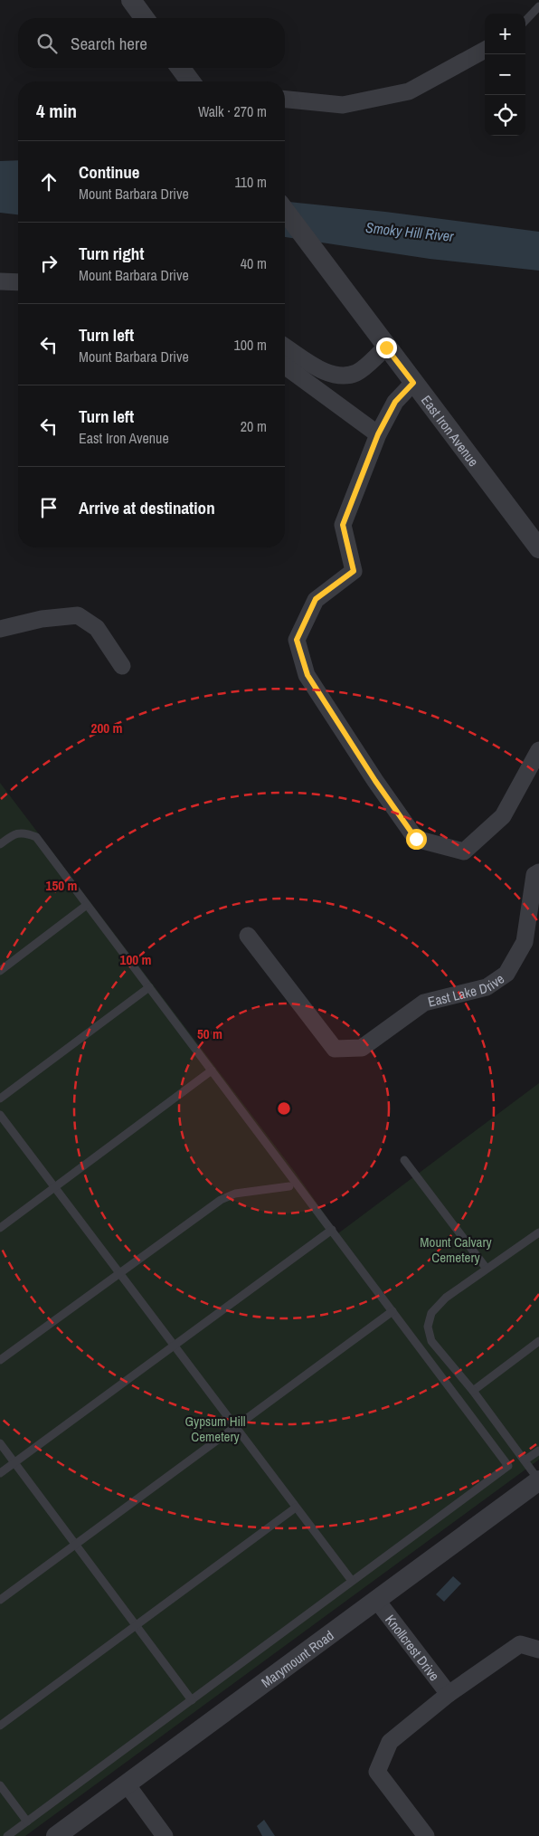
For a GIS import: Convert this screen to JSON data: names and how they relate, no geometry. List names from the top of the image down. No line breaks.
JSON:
{"streets":{"street":["East Iron Avenue","East Lake Drive","Knollcrest Drive","Marymount Road"]},"crossings":[["Knollcrest Drive","Marymount Road"]],"water":["Smoky Hill River"],"parks":["Mount Calvary Cemetery","Gypsum Hill Cemetery"],"page":{"map_buttons":["+","−"],"search":"Search here","heading":["4 min","Walk · 270 m"],"list":[["Continue","Mount Barbara Drive","110 m"],["Turn right","Mount Barbara Drive","40 m"],["Turn left","Mount Barbara Drive","100 m"],["Turn left","East Iron Avenue","20 m"],"Arrive at destination"]},"rings":["200 m","150 m","100 m","50 m"]}
